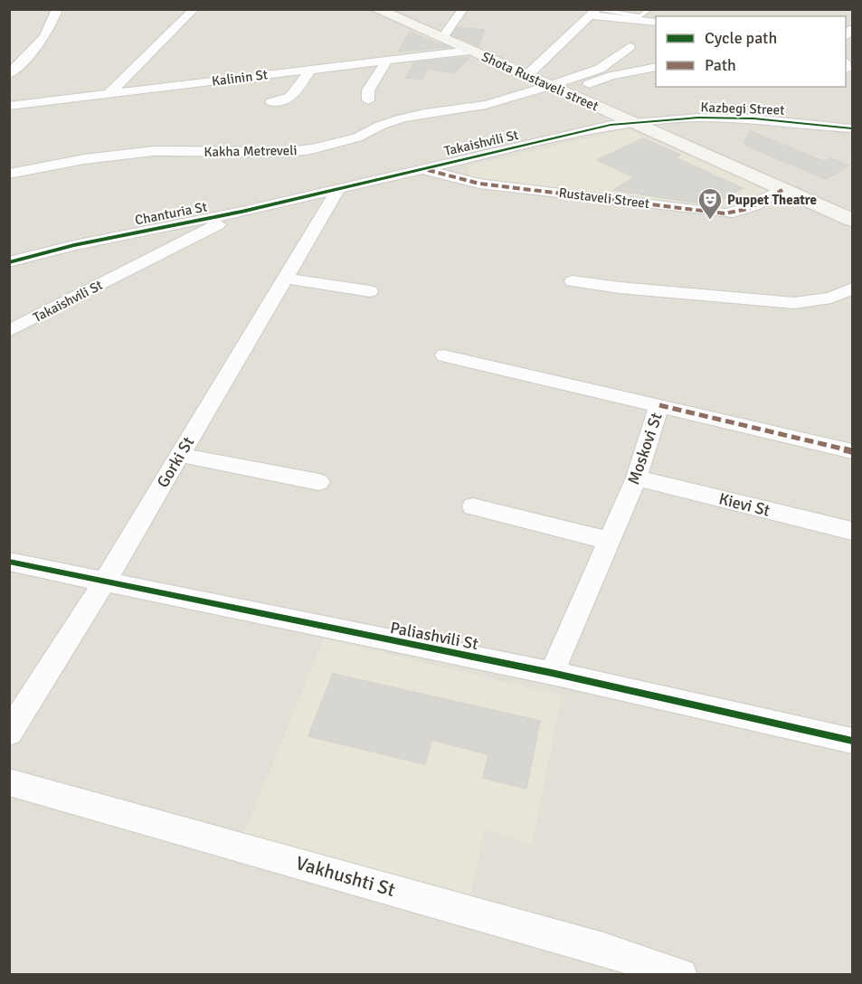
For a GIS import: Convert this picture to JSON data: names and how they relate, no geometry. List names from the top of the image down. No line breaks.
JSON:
{"streets":{"main road":["Shota Rustaveli street"],"street":["Kalinin St","Kazbegi Street","Takaishvili St","Kakha Metreveli","Rustaveli Street","Chanturia St","Moskovi St","Gorki St","Kievi St","Paliashvili St","Vakhushti St"]},"crossings":[["Kalinin St","Shota Rustaveli street"],["Shota Rustaveli street","Kazbegi Street"],["Shota Rustaveli street","Takaishvili St"],["Shota Rustaveli street","Kakha Metreveli"],["Shota Rustaveli street","Rustaveli Street"],["Kazbegi Street","Takaishvili St"],["Takaishvili St","Rustaveli Street"],["Takaishvili St","Chanturia St"],["Takaishvili St","Gorki St"],["Chanturia St","Gorki St"],["Moskovi St","Kievi St"],["Moskovi St","Paliashvili St"],["Gorki St","Paliashvili St"]],"places":{"theatre":["Puppet Theatre"]},"legend":["Cycle path","Path"]}
